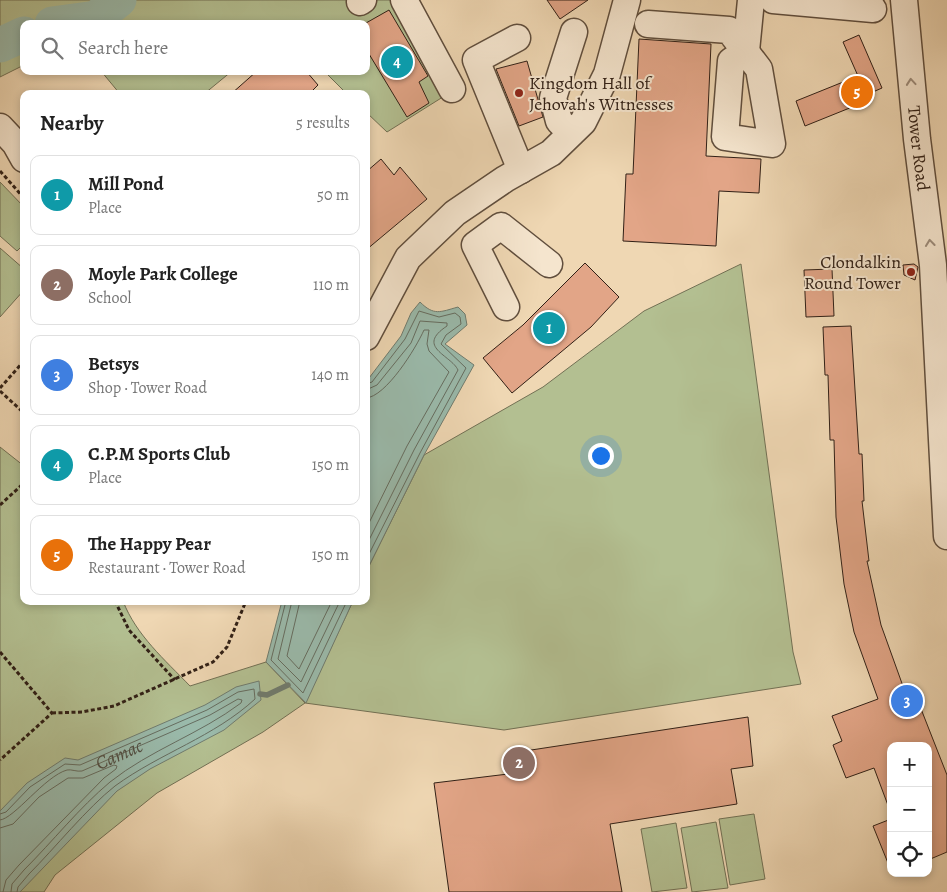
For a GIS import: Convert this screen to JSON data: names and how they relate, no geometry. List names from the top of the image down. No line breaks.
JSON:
{"streets":{"street":["Tower Road"]},"one_way":["Tower Road"],"water":["Camac"],"places":["Kingdom Hall of Jehovah's Witnesses","Clondalkin Round Tower"],"page":{"search":"Search here","pins":["4","5","1","3","2"],"heading":["Nearby","5 results"],"list":[{"mark":"1","name":"Mill Pond","note":"Place","value":"50 m"},{"mark":"2","name":"Moyle Park College","note":"School","value":"110 m"},{"mark":"3","name":"Betsys","note":"Shop · Tower Road","value":"140 m"},{"mark":"4","name":"C.P.M Sports Club","note":"Place","value":"150 m"},{"mark":"5","name":"The Happy Pear","note":"Restaurant · Tower Road","value":"150 m"}],"map_buttons":["+","−"]}}
